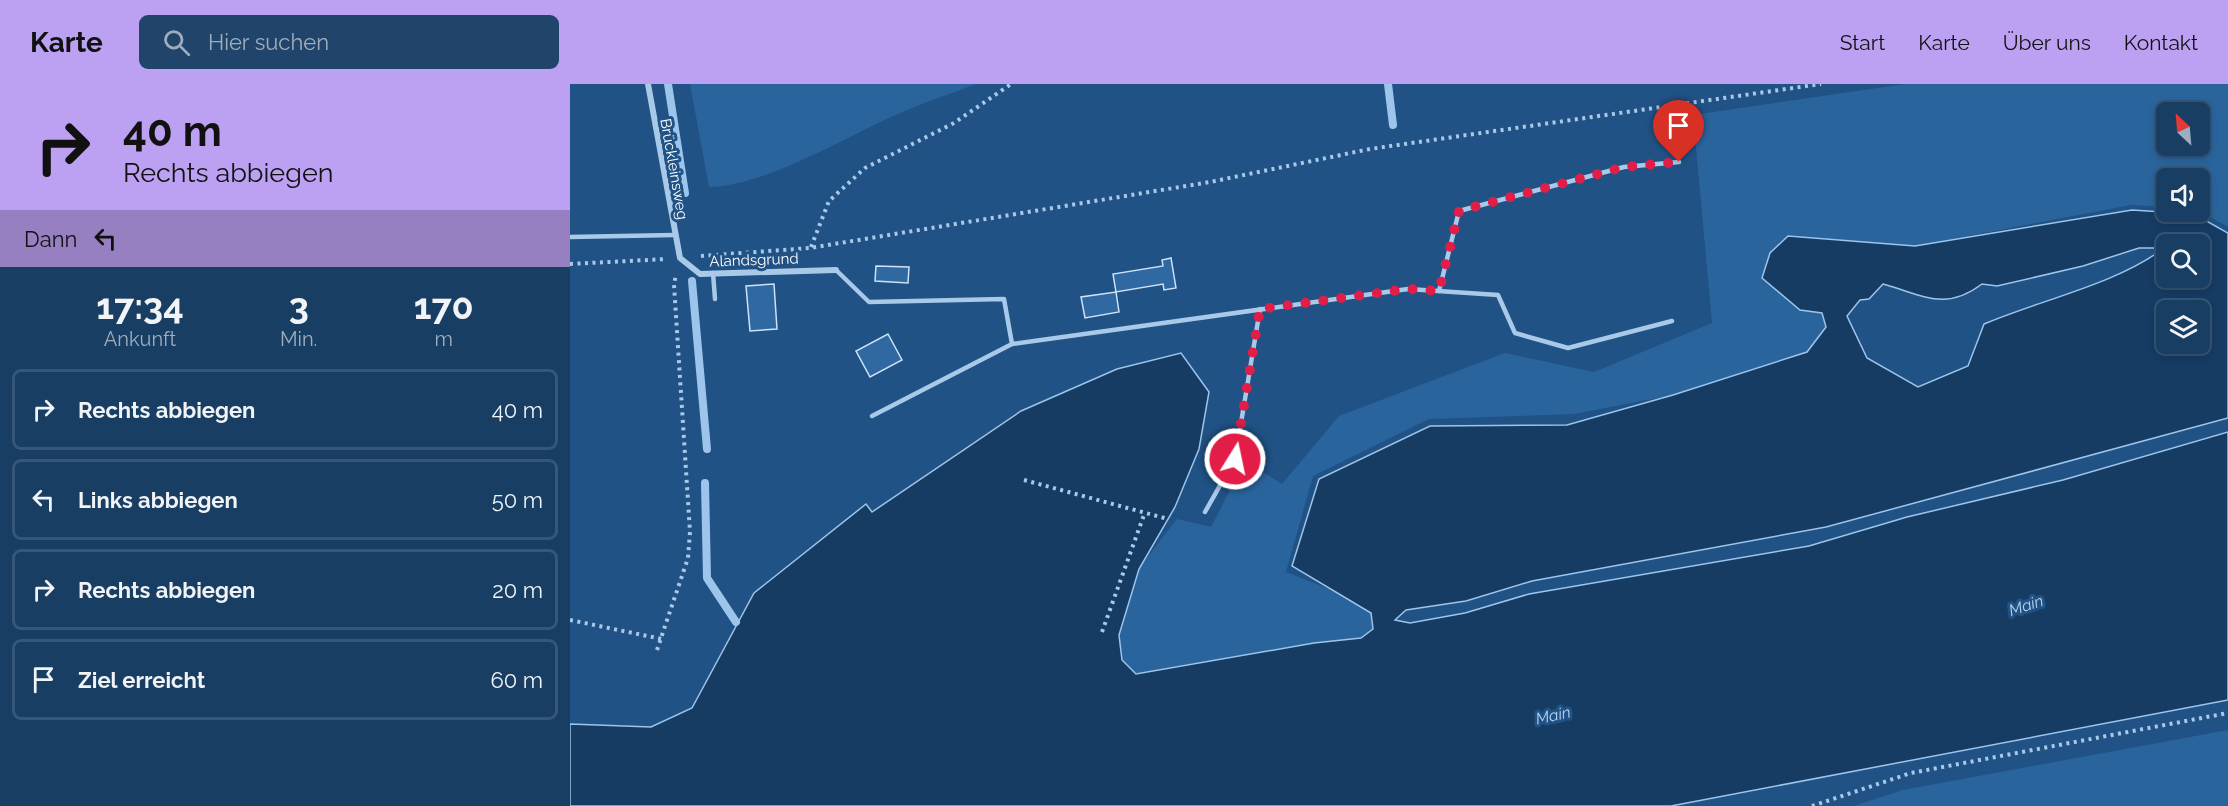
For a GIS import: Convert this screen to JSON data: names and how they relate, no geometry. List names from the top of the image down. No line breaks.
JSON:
{"streets":{"street":["Brückleinsweg","Alandsgrund"]},"crossings":[["Brückleinsweg","Alandsgrund"]],"water":["Main"],"north":"top left","page":{"header":"Karte","search":"Hier suchen","nav":["Start","Karte","Über uns","Kontakt"],"turn":["40 m","Rechts abbiegen"],"then":"Dann","eta":["17:34","Ankunft","3","Min.","170","m"],"list":[{"name":"Rechts abbiegen","value":"40 m"},{"name":"Links abbiegen","value":"50 m"},{"name":"Rechts abbiegen","value":"20 m"},{"name":"Ziel erreicht","value":"60 m"}]}}
